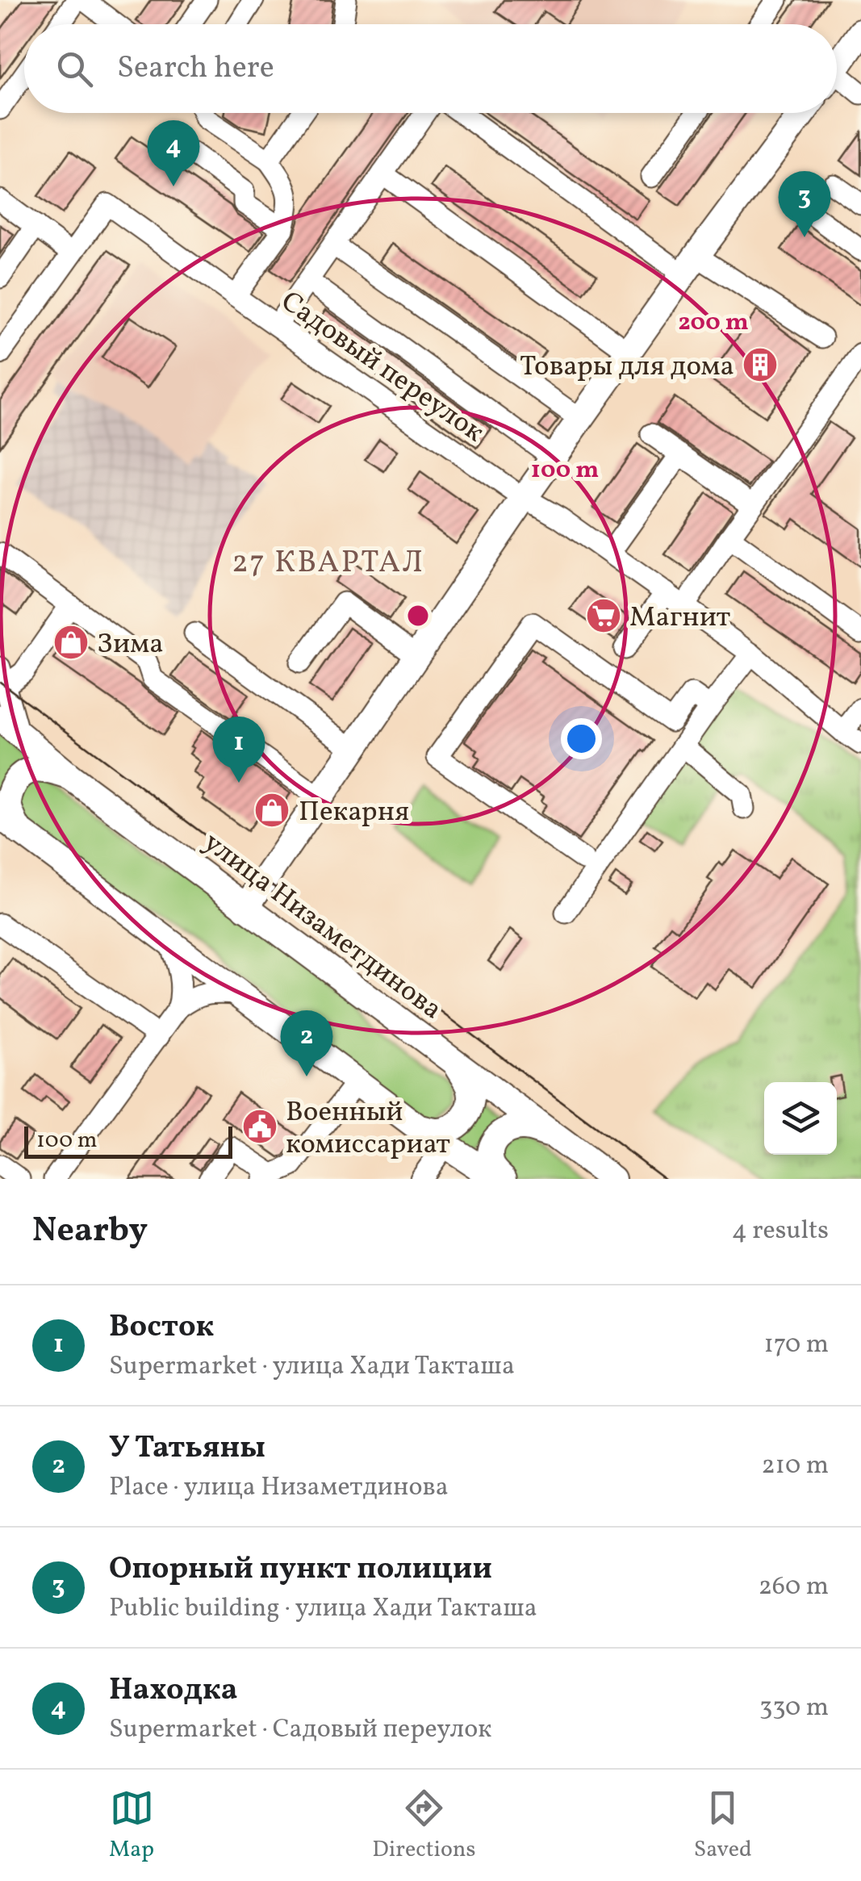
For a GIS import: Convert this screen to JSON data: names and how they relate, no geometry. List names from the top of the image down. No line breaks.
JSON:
{"streets":{"main road":["улица Низаметдинова"],"street":["Садовый переулок"]},"districts":["27 КВАРТАЛ"],"places":{"building":["Товары для дома"],"supermarket":["Магнит"],"shop":["Зима","Пекарня"],"public building":["Военный комиссариат"]},"scale_bar":"100 m","page":{"search":"Search here","pins":["4","3","1","2"],"scale":"100 m","heading":["Nearby","4 results"],"list":[{"mark":"1","name":"Восток","note":"Supermarket · улица Хади Такташа","value":"170 m"},{"mark":"2","name":"У Татьяны","note":"Place · улица Низаметдинова","value":"210 m"},{"mark":"3","name":"Опорный пункт полиции","note":"Public building · улица Хади Такташа","value":"260 m"},{"mark":"4","name":"Находка","note":"Supermarket · Садовый переулок","value":"330 m"}],"nav":["Map","Directions","Saved"]},"rings":["200 m","100 m"]}
